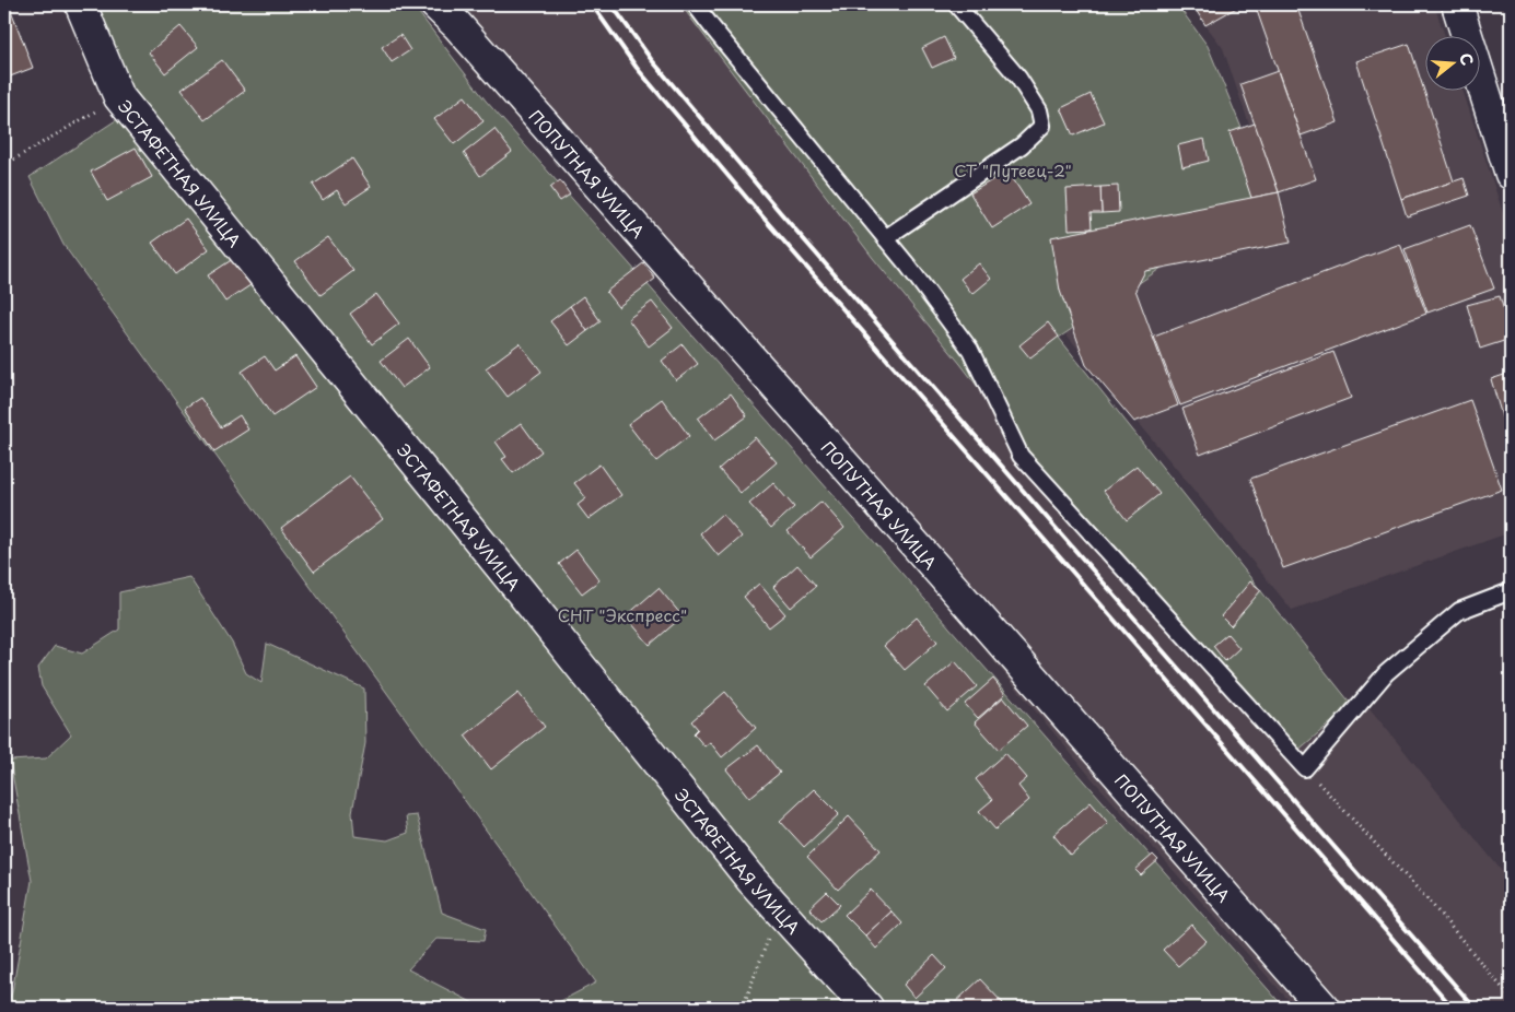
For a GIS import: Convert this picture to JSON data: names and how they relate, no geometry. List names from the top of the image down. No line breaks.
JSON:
{"streets":{"street":["ЭСТАФЕТНАЯ УЛИЦА","ПОПУТНАЯ УЛИЦА"]},"parks":["СТ \"Путеец-2\"","СНТ \"Экспресс\""],"north":"right"}
